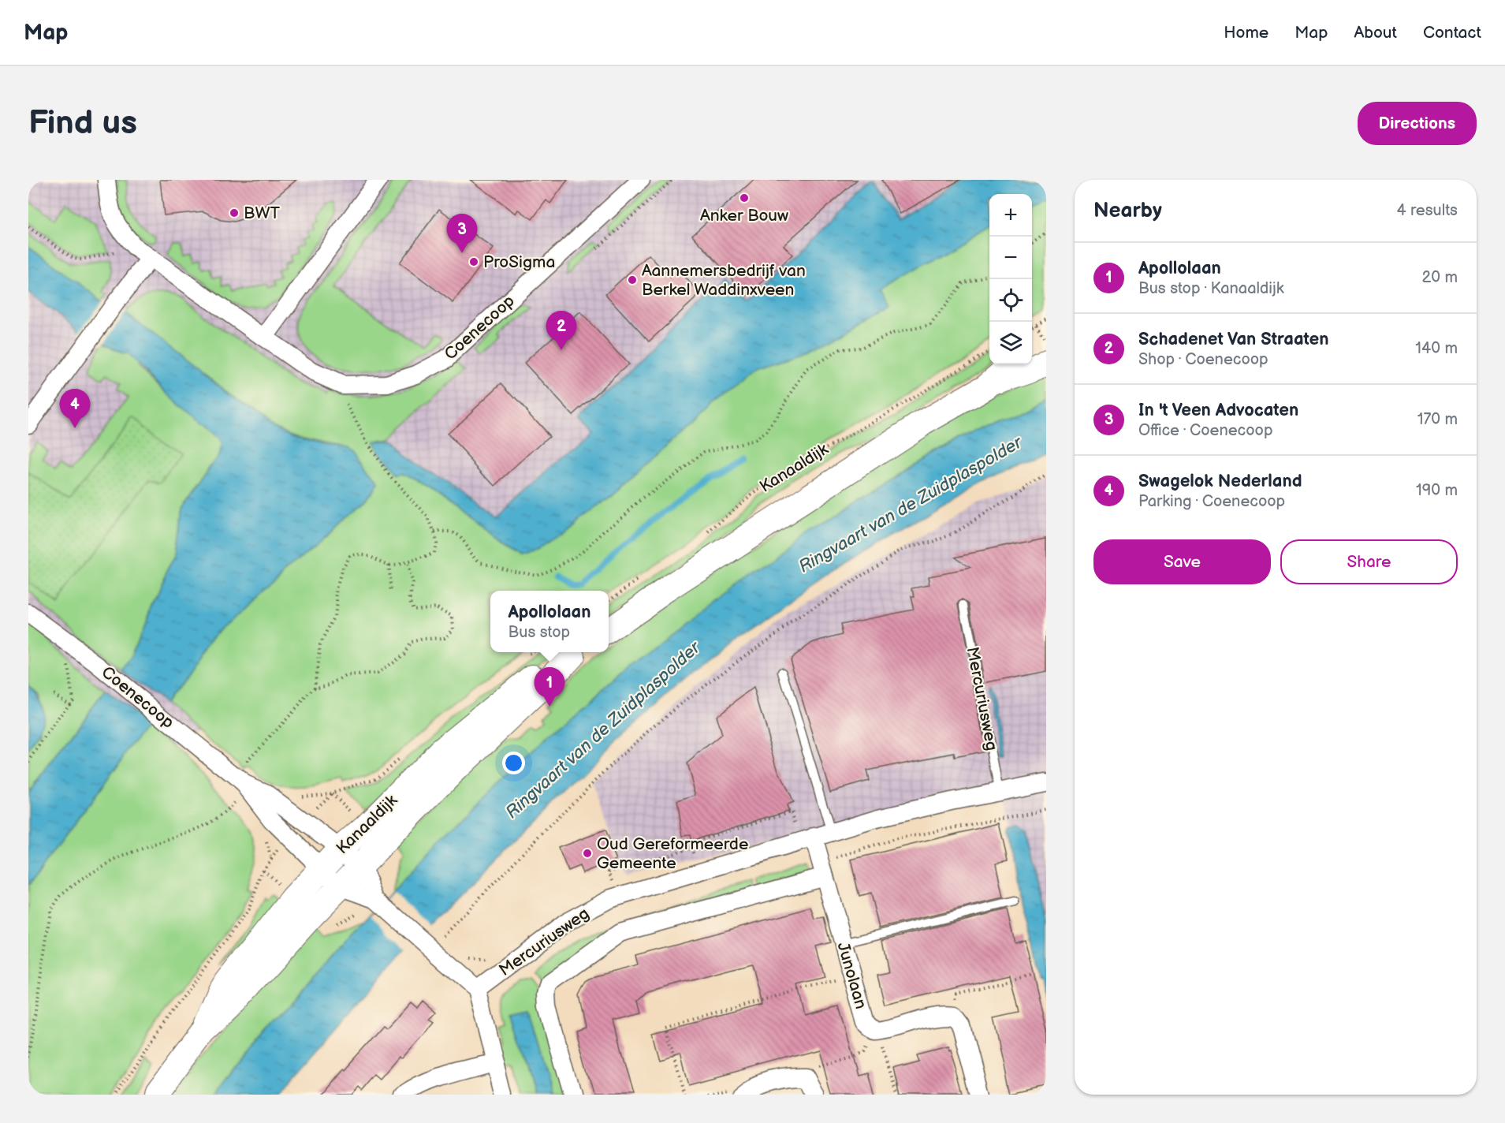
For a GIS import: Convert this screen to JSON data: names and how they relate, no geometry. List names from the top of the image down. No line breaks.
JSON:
{"streets":{"main road":["Kanaaldijk"],"street":["Coenecoop","Mercuriusweg","Junolaan"]},"crossings":[["Coenecoop","Kanaaldijk"],["Mercuriusweg","Junolaan"]],"water":["Ringvaart van de Zuidplaspolder"],"places":["Anker Bouw","BWT","ProSigma","Aannemersbedrijf van Berkel Waddinxveen","Oud Gereformeerde Gemeente"],"page":{"header":"Map","nav":["Home","Map","About","Contact"],"buttons":["Directions",["Save","Share"]],"title":"Find us","heading":["Nearby","4 results"],"map_buttons":["+","−"],"pins":["3","2","4","1"],"list":[{"mark":"1","name":"Apollolaan","note":"Bus stop · Kanaaldijk","value":"20 m"},{"mark":"2","name":"Schadenet Van Straaten","note":"Shop · Coenecoop","value":"140 m"},{"mark":"3","name":"In 't Veen Advocaten","note":"Office · Coenecoop","value":"170 m"},{"mark":"4","name":"Swagelok Nederland","note":"Parking · Coenecoop","value":"190 m"}],"popup":["Apollolaan","Bus stop"]}}
